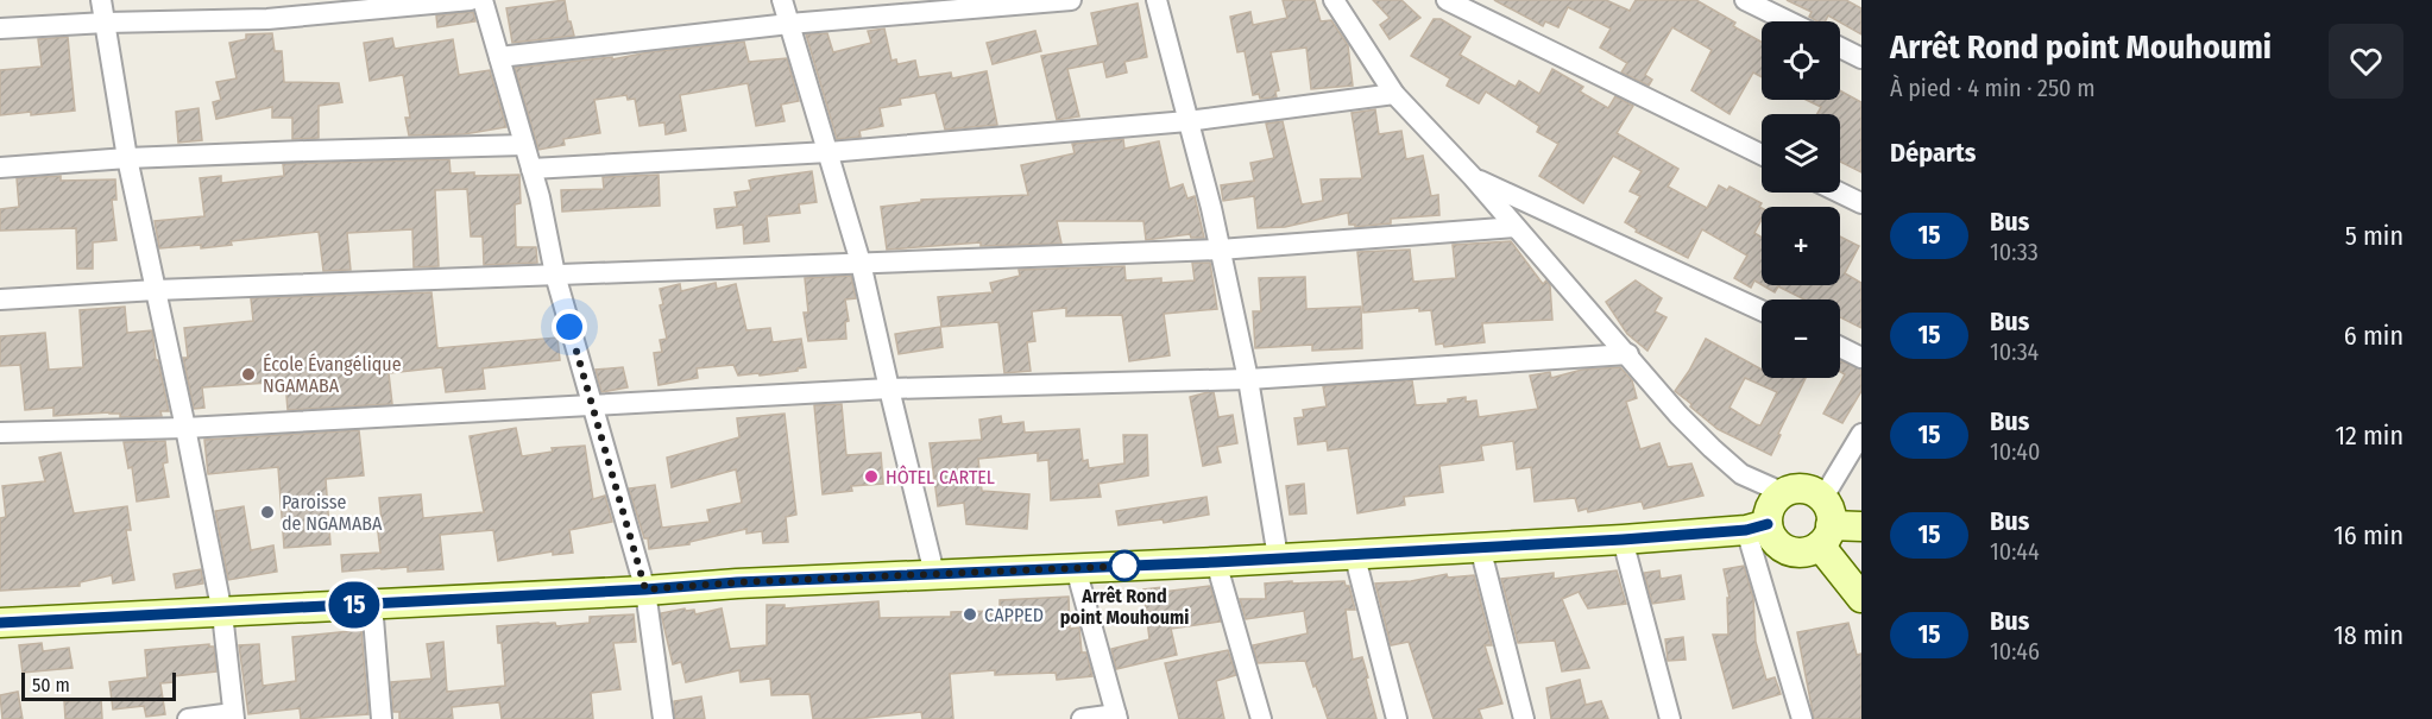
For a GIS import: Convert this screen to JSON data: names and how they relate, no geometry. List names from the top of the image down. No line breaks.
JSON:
{"places":["École Évangélique NGAMABA","HÔTEL CARTEL","Paroisse de NGAMABA","Arrêt Rond point Mouhoumi","CAPPED"],"lines":["bus line 15"],"scale_bar":"50 m","page":{"on_map":"15","heading":[["Arrêt Rond point Mouhoumi","À pied · 4 min · 250 m"],"Départs"],"map_buttons":["+","−"],"list":[{"mark":"15","name":"Bus","note":"10:33","value":"5 min"},{"mark":"15","name":"Bus","note":"10:34","value":"6 min"},{"mark":"15","name":"Bus","note":"10:40","value":"12 min"},{"mark":"15","name":"Bus","note":"10:44","value":"16 min"},{"mark":"15","name":"Bus","note":"10:46","value":"18 min"}],"scale":"50 m"}}
